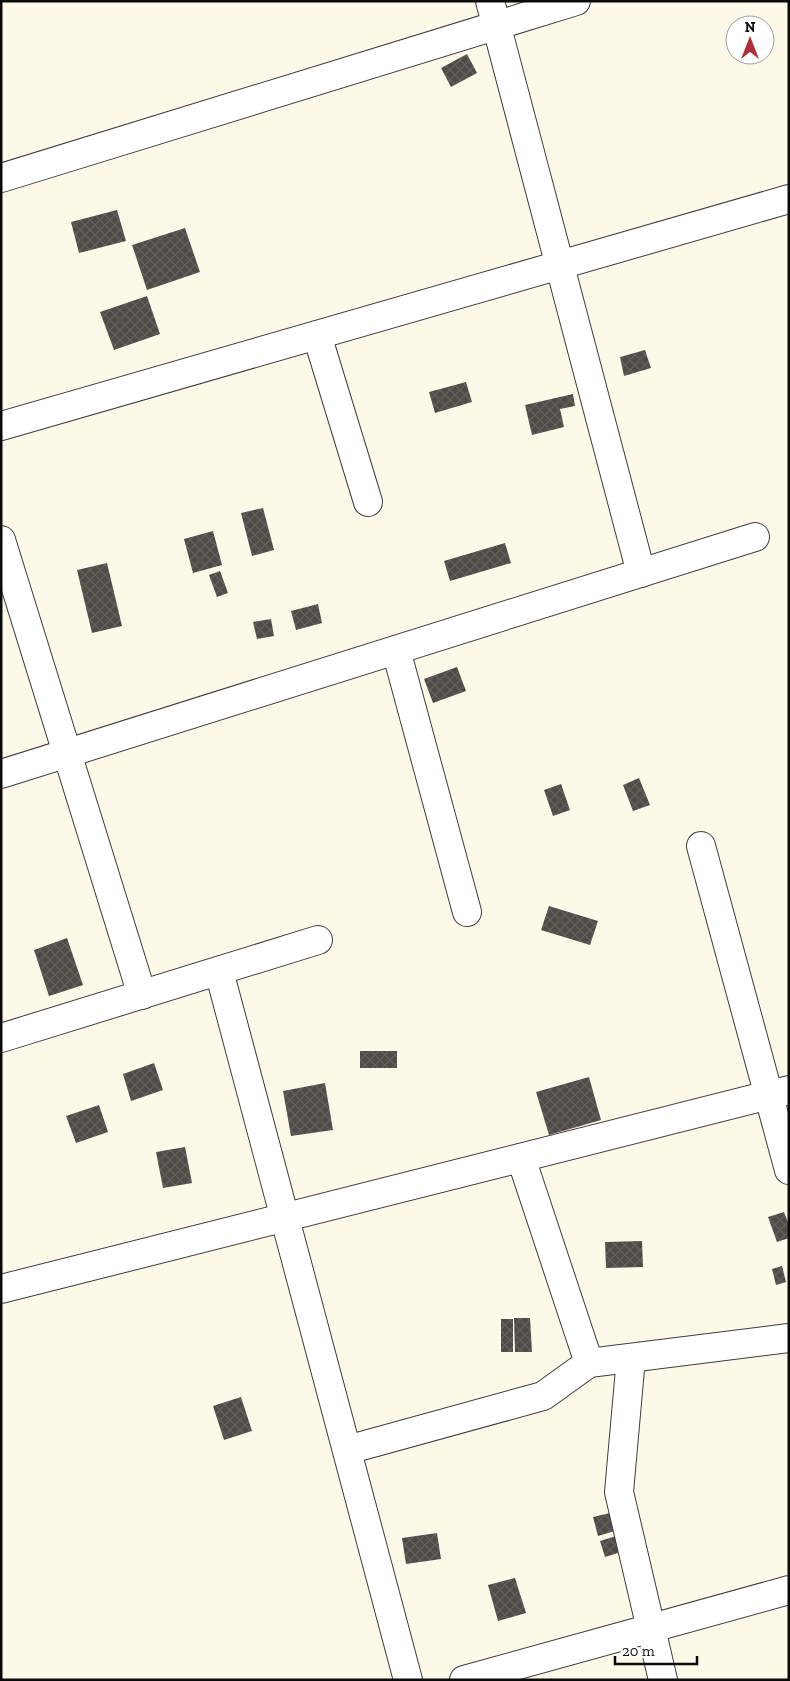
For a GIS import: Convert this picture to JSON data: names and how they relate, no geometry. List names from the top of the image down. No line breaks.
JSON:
{"scale_bar":"20 m","north":"top"}
